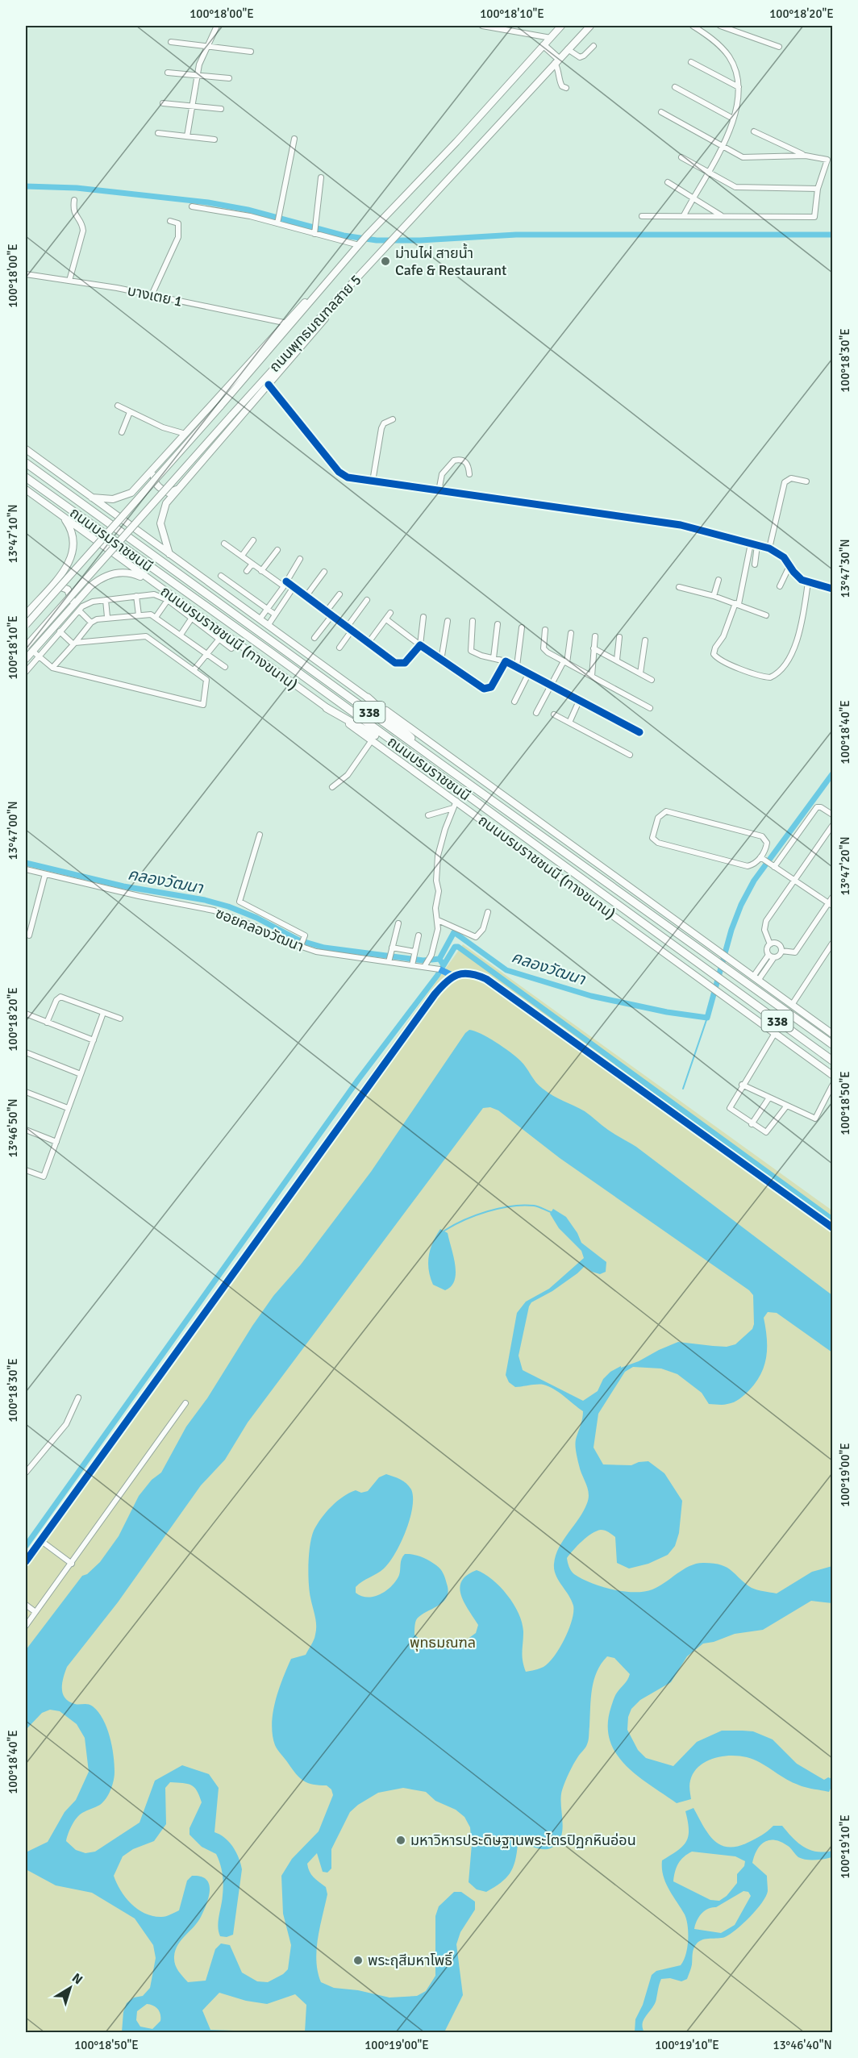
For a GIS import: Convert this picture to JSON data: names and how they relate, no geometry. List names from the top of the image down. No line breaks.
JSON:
{"streets":{"highway":["ถนนบรมราชชนนี","338"],"main road":["ถนนพุทธมณฑลสาย 5","ถนนบรมราชชนนี (ทางขนาน)"],"street":["บางเตย 1","ซอยคลองวัฒนา"]},"water":["คลองวัฒนา"],"parks":["พุทธมณฑล"],"places":["ม่านไผ่ สายน้ำ Cafe & Restaurant","มหาวิหารประดิษฐานพระไตรปิฏกหินอ่อน","พระฤสีมหาโพธิ์"],"north":"top right","coordinates":["100°18'00\"E","100°18'10\"E","100°18'20\"E","100°18'30\"E","13°47'10\"N","13°47'30\"N","100°18'40\"E","13°47'00\"N","13°47'20\"N","100°18'50\"E","13°46'50\"N","100°19'00\"E","100°19'10\"E","13°46'40\"N"]}
